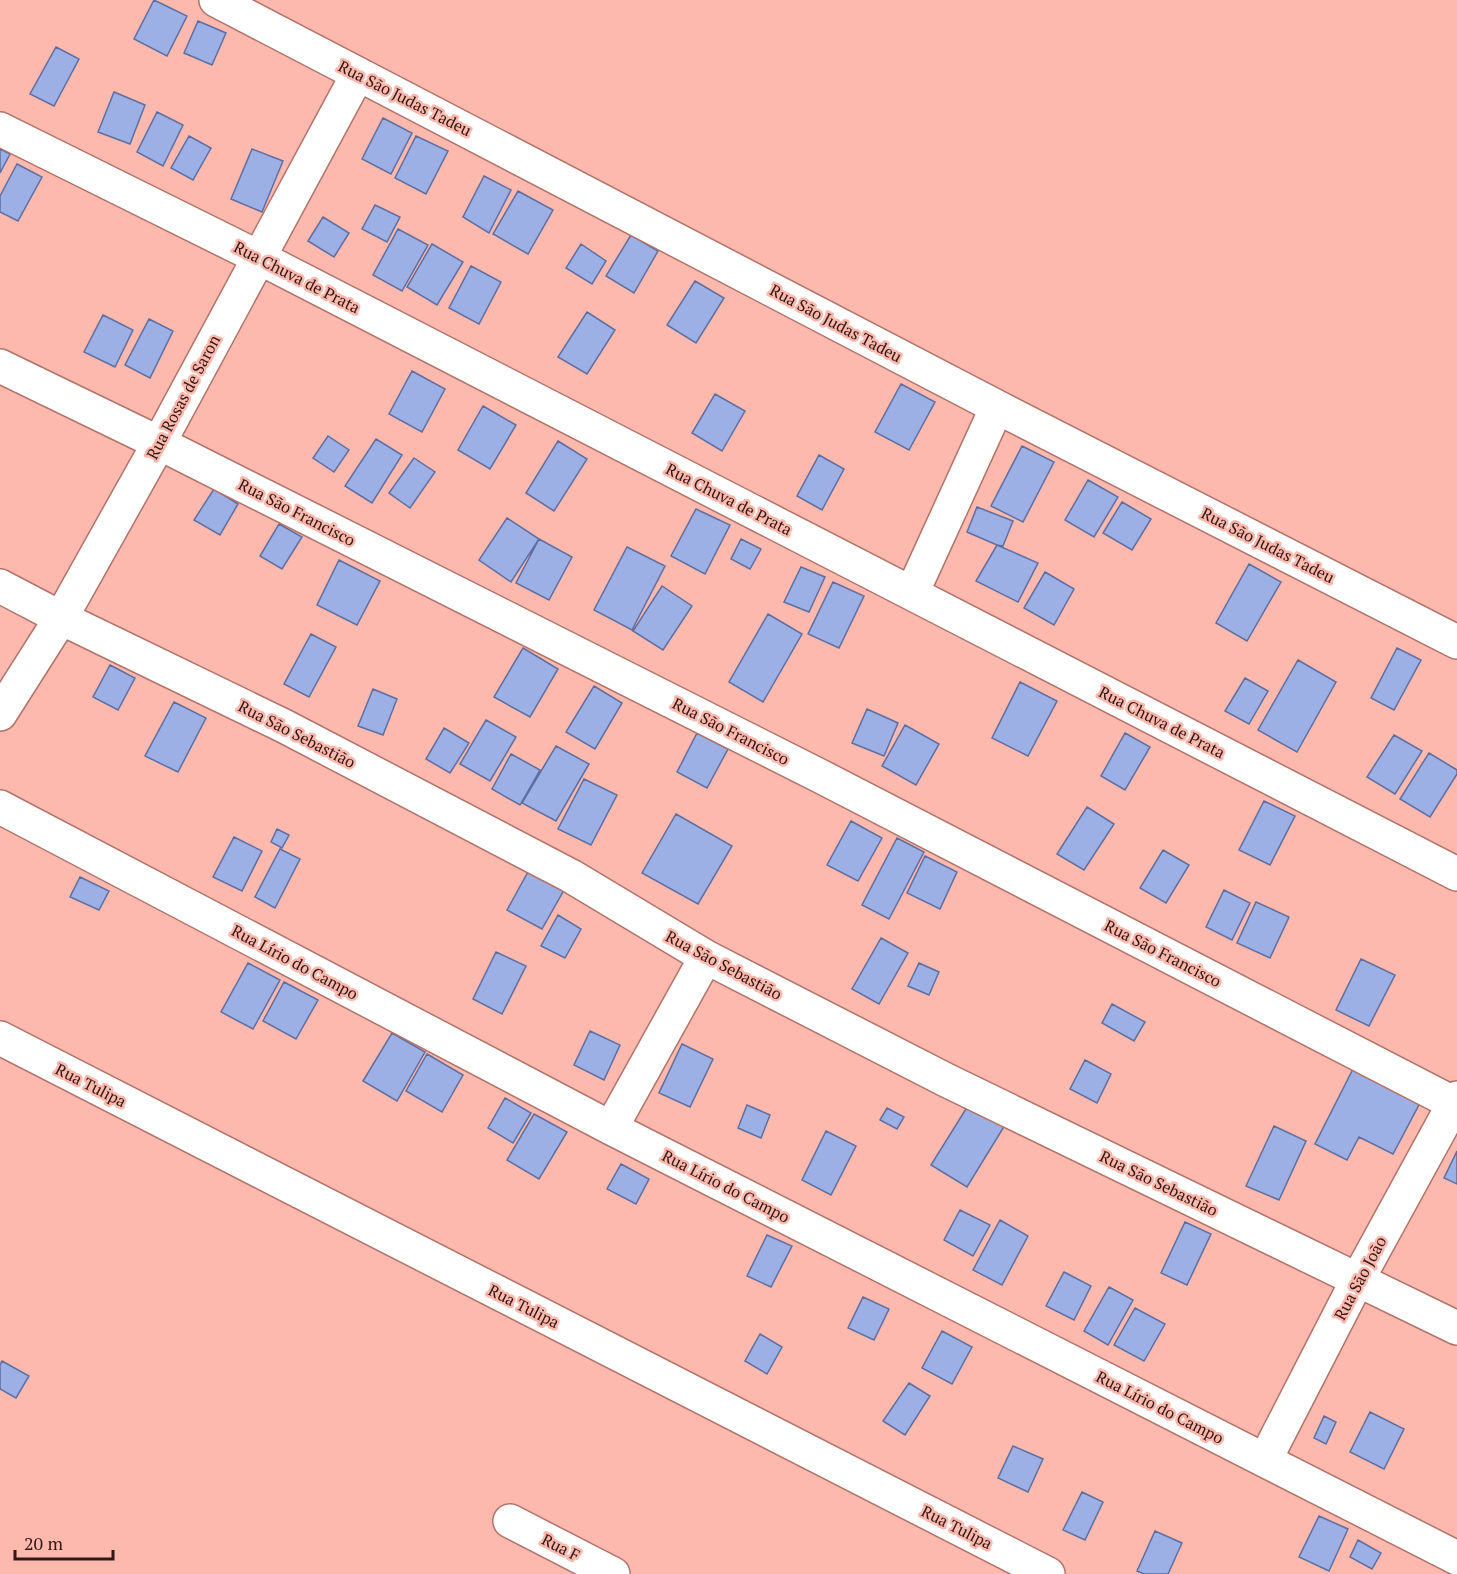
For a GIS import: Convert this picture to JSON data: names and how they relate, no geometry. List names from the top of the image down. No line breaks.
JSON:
{"streets":{"street":["Rua São Judas Tadeu","Rua Chuva de Prata","Rua Rosas de Saron","Rua São Francisco","Rua São Sebastião","Rua Lírio do Campo","Rua Tulipa","Rua São João","Rua F"]},"crossings":[["Rua São Judas Tadeu","Rua Rosas de Saron"],["Rua Chuva de Prata","Rua Rosas de Saron"],["Rua Rosas de Saron","Rua São Francisco"],["Rua Rosas de Saron","Rua São Sebastião"],["Rua São Francisco","Rua São João"],["Rua São Sebastião","Rua São João"],["Rua Lírio do Campo","Rua São João"]],"scale_bar":"20 m"}
